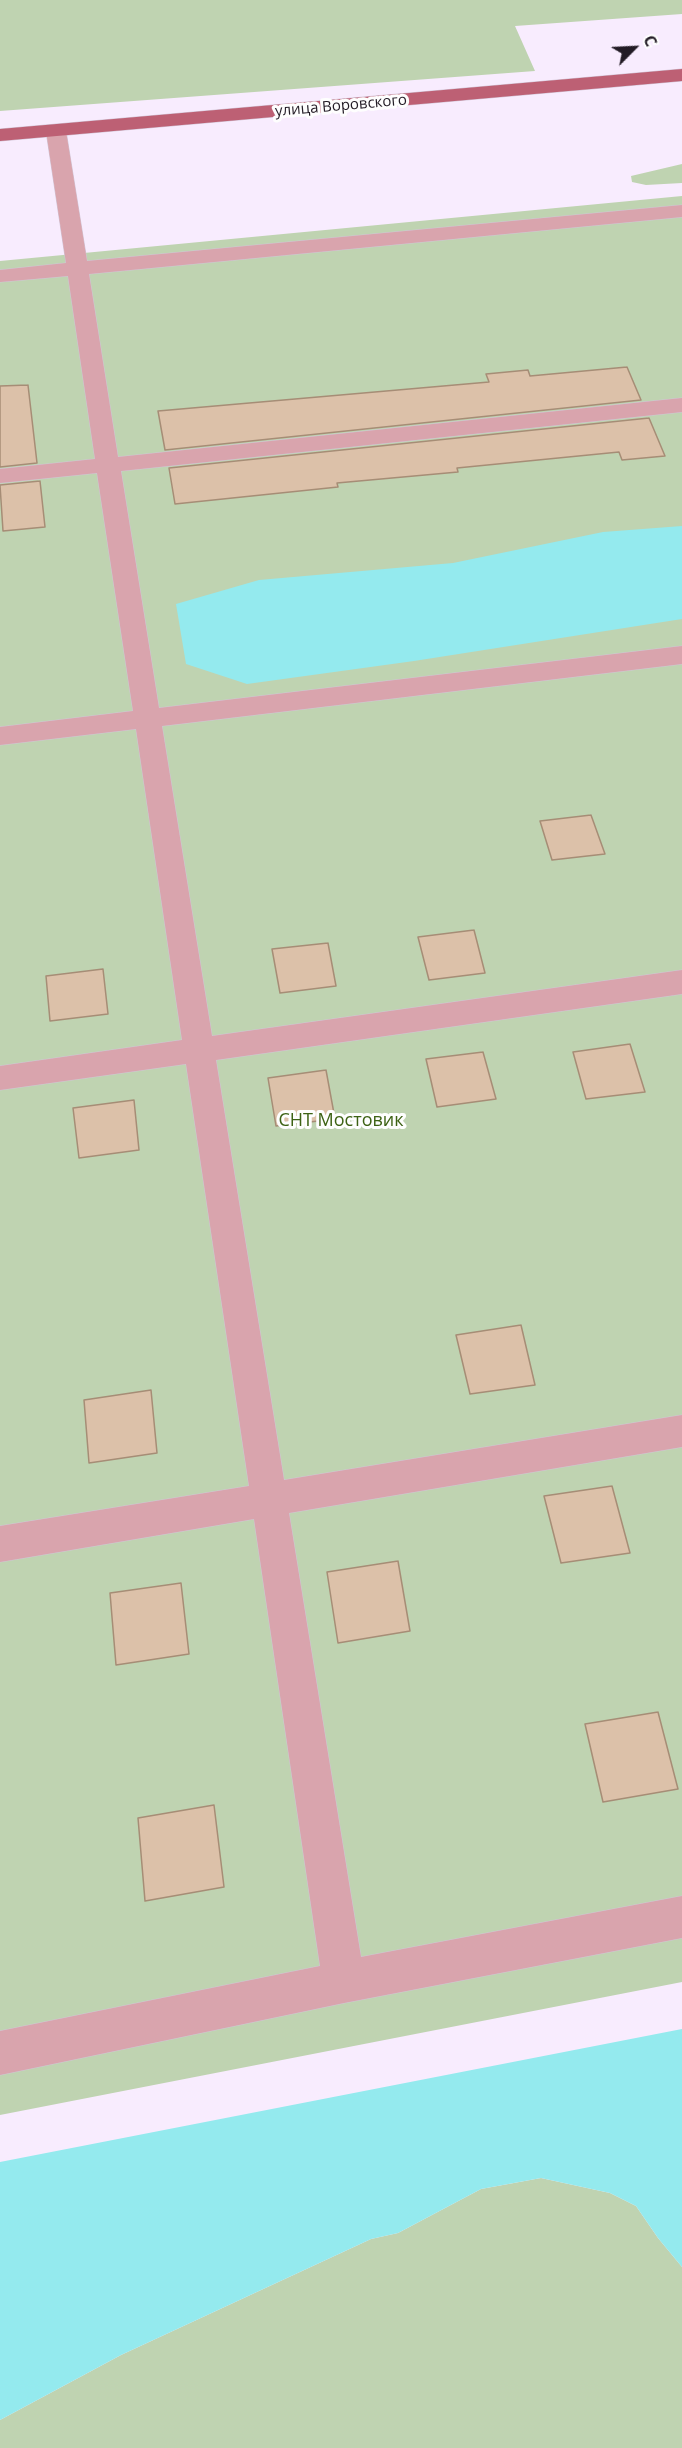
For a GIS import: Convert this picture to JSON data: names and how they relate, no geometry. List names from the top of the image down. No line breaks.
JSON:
{"streets":{"main road":["улица Воровского"]},"parks":["СНТ Мостовик"],"north":"top right"}
